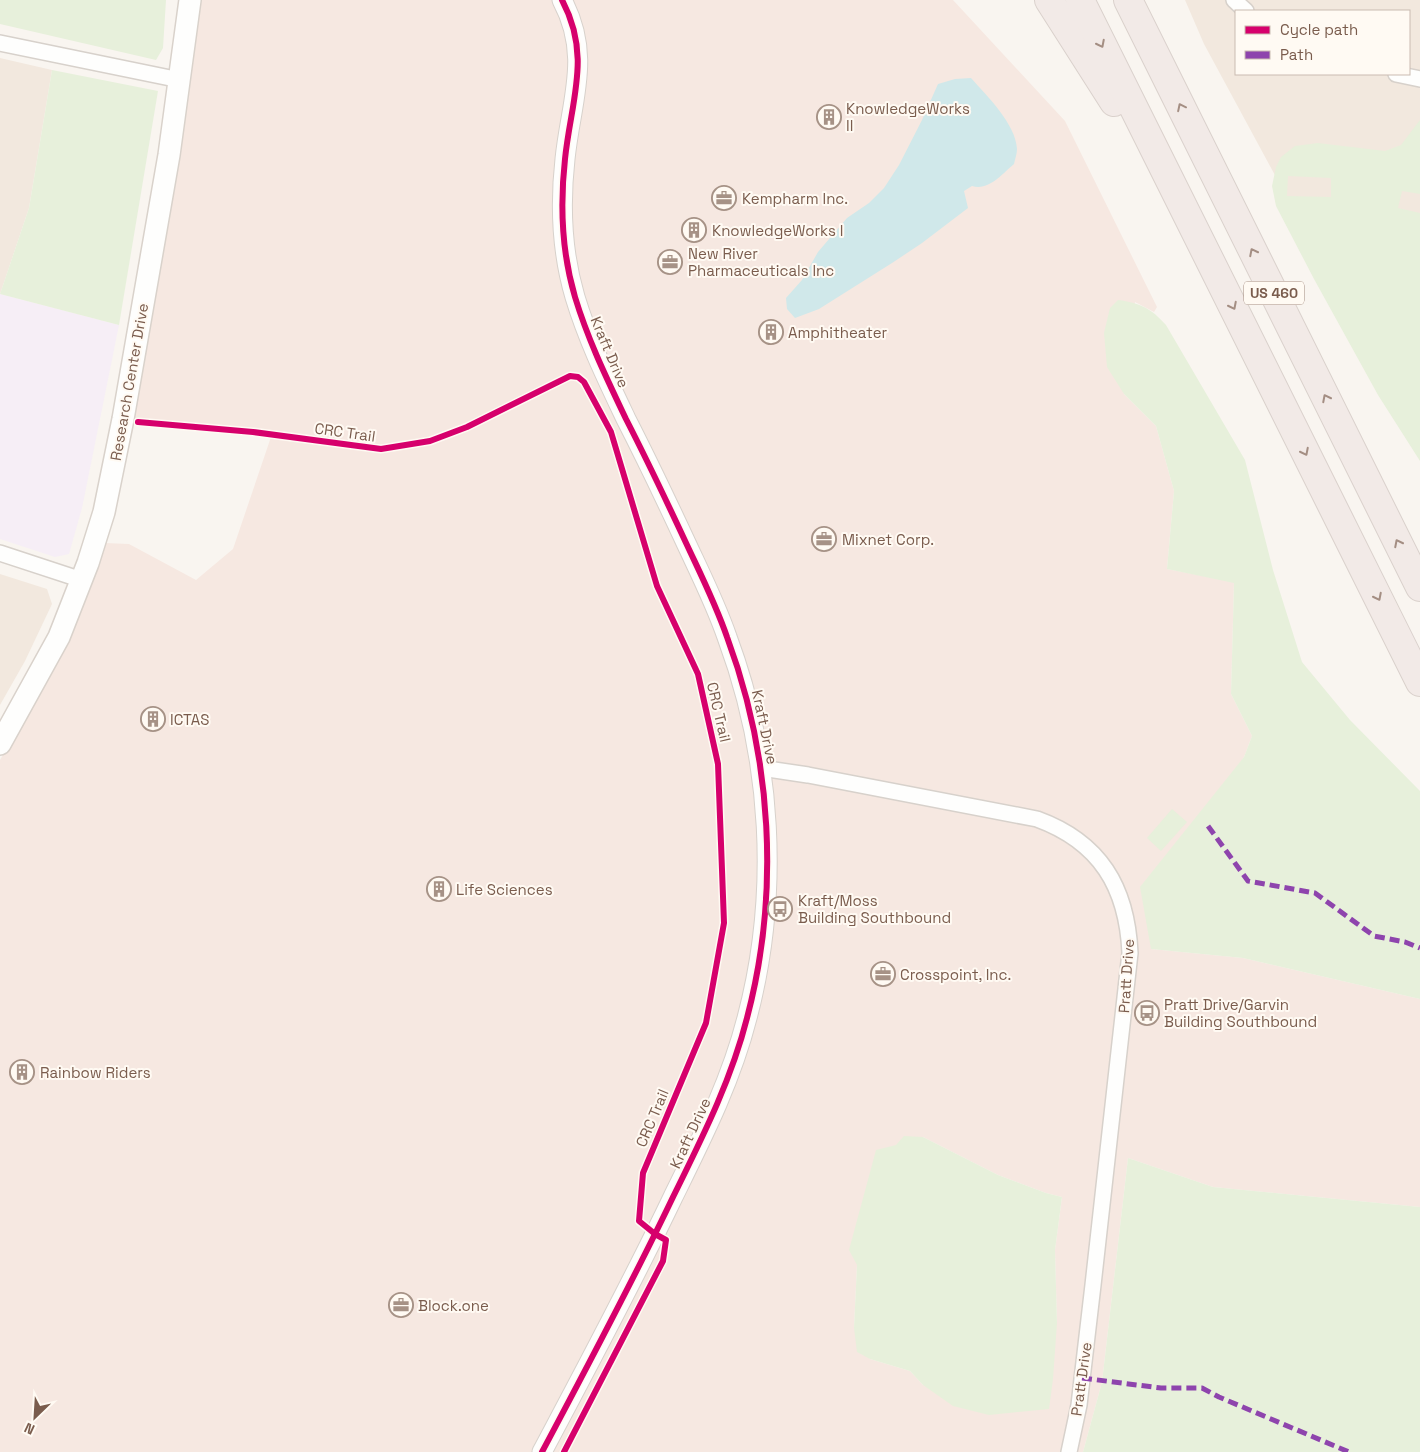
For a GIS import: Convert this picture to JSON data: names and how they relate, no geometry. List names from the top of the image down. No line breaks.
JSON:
{"streets":{"highway":["US 460"],"main road":["Research Center Drive"],"street":["Kraft Drive","Pratt Drive"],"cycle path":["CRC Trail"]},"crossings":[["Kraft Drive","Pratt Drive"]],"places":{"building":["KnowledgeWorks II","KnowledgeWorks I","Amphitheater","ICTAS","Life Sciences","Rainbow Riders"],"office":["Kempharm Inc.","New River Pharmaceuticals Inc","Mixnet Corp.","Crosspoint, Inc.","Block.one"],"bus stop":["Kraft/Moss Building Southbound","Pratt Drive/Garvin Building Southbound"]},"legend":["Cycle path","Path"],"north":"bottom left"}
